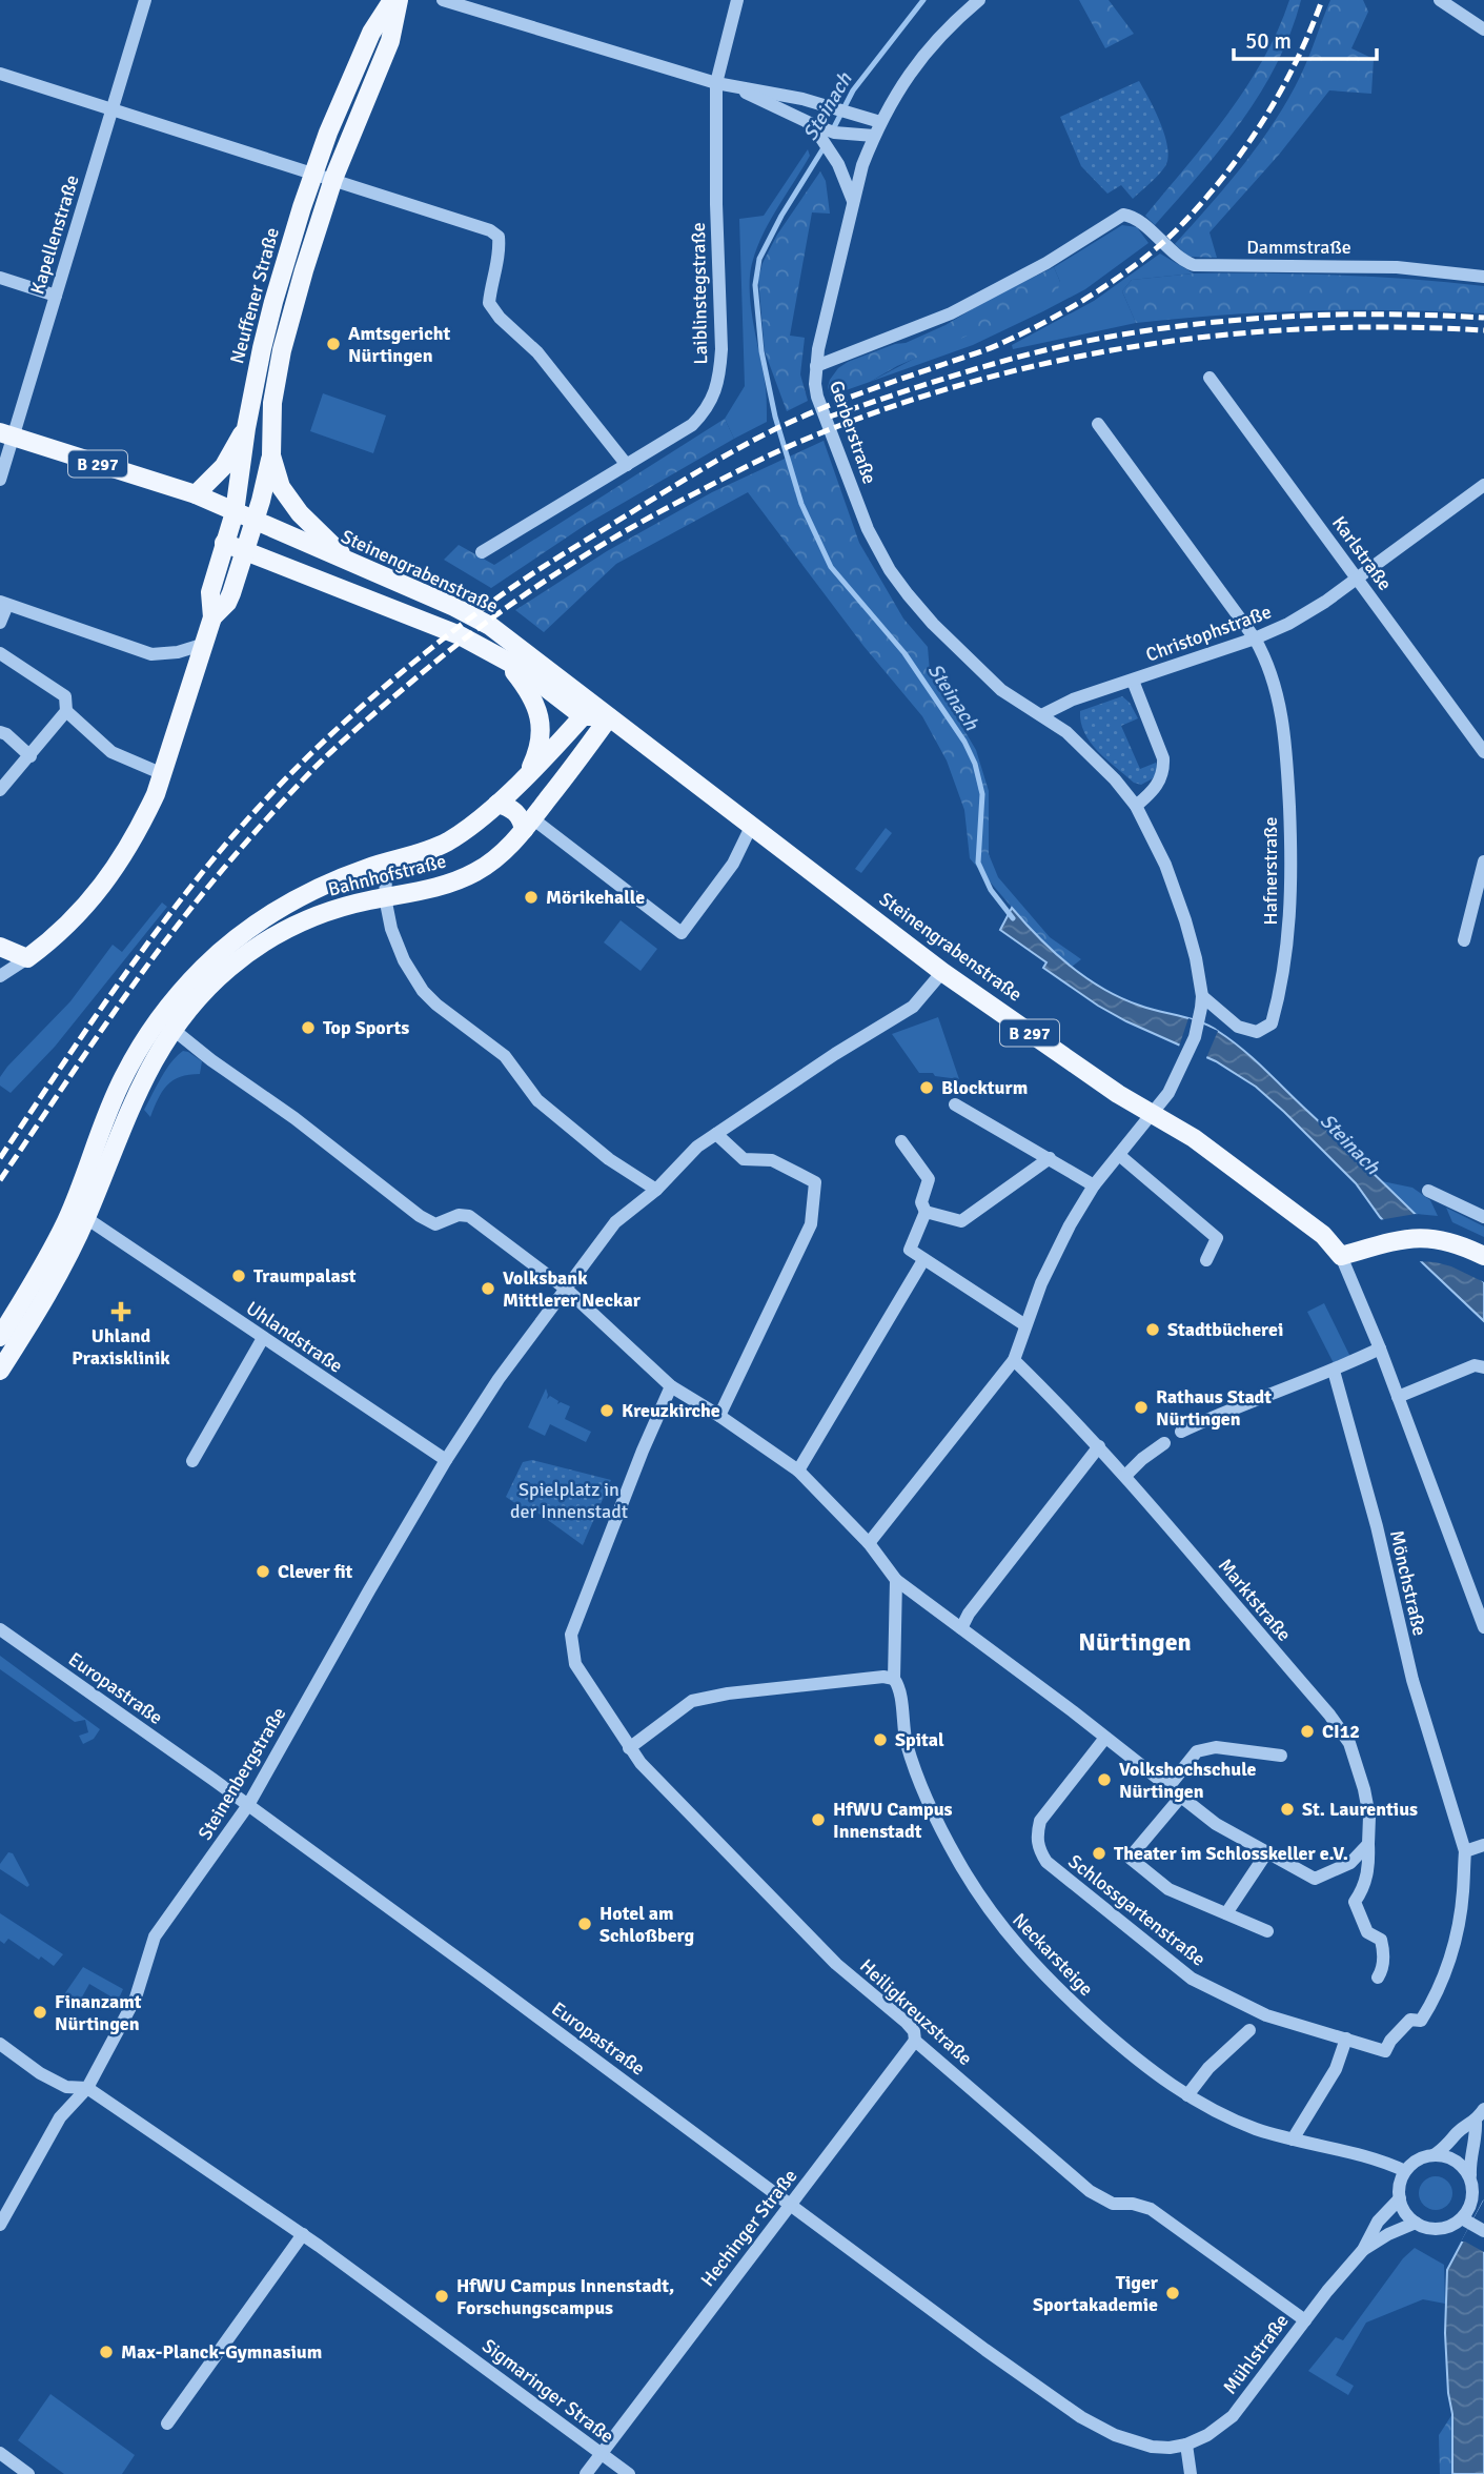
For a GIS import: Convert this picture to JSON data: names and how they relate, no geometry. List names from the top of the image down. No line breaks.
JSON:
{"streets":{"main road":["Neuffener Straße","B 297","Steinengrabenstraße","Bahnhofstraße"],"street":["Kapellenstraße","Dammstraße","Laiblinstegstraße","Gerberstraße","Karlstraße","Christophstraße","Hafnerstraße","Uhlandstraße","Mönchstraße","Marktstraße","Europastraße","Steinenbergstraße","Schlossgartenstraße","Neckarsteige","Heiligkreuzstraße","Hechinger Straße","Mühlstraße","Sigmaringer Straße"]},"crossings":[["Kapellenstraße","B 297"],["Dammstraße","Gerberstraße"],["Neuffener Straße","B 297"],["Neuffener Straße","Steinengrabenstraße"],["Gerberstraße","Steinengrabenstraße"],["Gerberstraße","Christophstraße"],["Gerberstraße","Hafnerstraße"],["Gerberstraße","Marktstraße"],["B 297","Steinengrabenstraße"],["Karlstraße","Christophstraße"],["Steinengrabenstraße","Bahnhofstraße"],["Steinengrabenstraße","Steinenbergstraße"],["Christophstraße","Hafnerstraße"],["Bahnhofstraße","Uhlandstraße"],["Uhlandstraße","Steinenbergstraße"],["Mönchstraße","Schlossgartenstraße"],["Europastraße","Steinenbergstraße"],["Europastraße","Hechinger Straße"],["Europastraße","Mühlstraße"],["Steinenbergstraße","Sigmaringer Straße"],["Neckarsteige","Mühlstraße"],["Heiligkreuzstraße","Hechinger Straße"],["Heiligkreuzstraße","Mühlstraße"],["Hechinger Straße","Sigmaringer Straße"]],"districts":["Nürtingen"],"water":["Steinach"],"parks":["Spielplatz in der Innenstadt"],"places":{"other":["Amtsgericht Nürtingen","Mörikehalle","Top Sports","Blockturm","Traumpalast","Volksbank Mittlerer Neckar","Stadtbücherei","Rathaus Stadt Nürtingen","Kreuzkirche","Clever fit","CI12","Spital","Volkshochschule Nürtingen","St. Laurentius","HfWU Campus Innenstadt","Theater im Schlosskeller e.V.","Hotel am Schloßberg","Finanzamt Nürtingen","Tiger Sportakademie","HfWU Campus Innenstadt, Forschungscampus","Max-Planck-Gymnasium"],"health":["Uhland Praxisklinik"]},"scale_bar":"50 m"}
